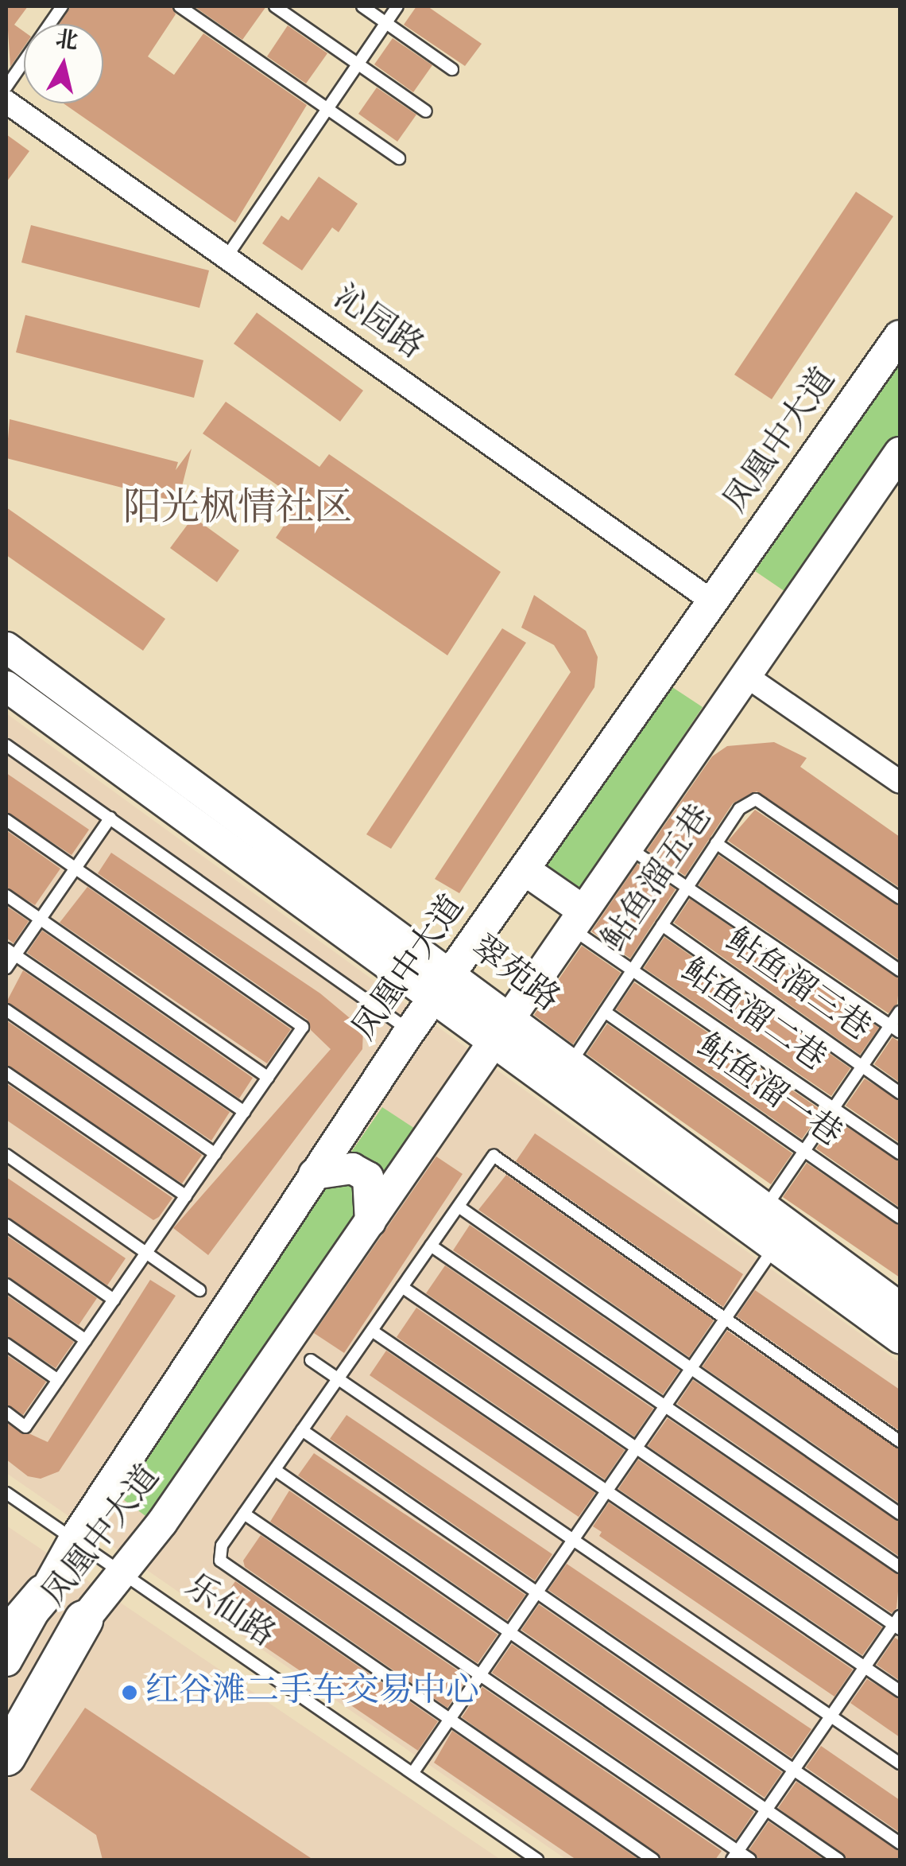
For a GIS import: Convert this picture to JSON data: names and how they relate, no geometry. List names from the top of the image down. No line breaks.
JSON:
{"streets":{"main road":["凤凰中大道","翠苑路"],"street":["沁园路"],"lane":["鲇鱼溜五巷","鲇鱼溜三巷","鲇鱼溜二巷","鲇鱼溜一巷","乐仙路"]},"crossings":[["沁园路","凤凰中大道"],["凤凰中大道","翠苑路"],["凤凰中大道","鲇鱼溜二巷"],["凤凰中大道","乐仙路"],["鲇鱼溜五巷","翠苑路"],["鲇鱼溜五巷","鲇鱼溜三巷"],["鲇鱼溜五巷","鲇鱼溜二巷"],["鲇鱼溜五巷","鲇鱼溜一巷"]],"districts":["阳光枫情社区"],"places":["红谷滩二手车交易中心"],"north":"top"}
